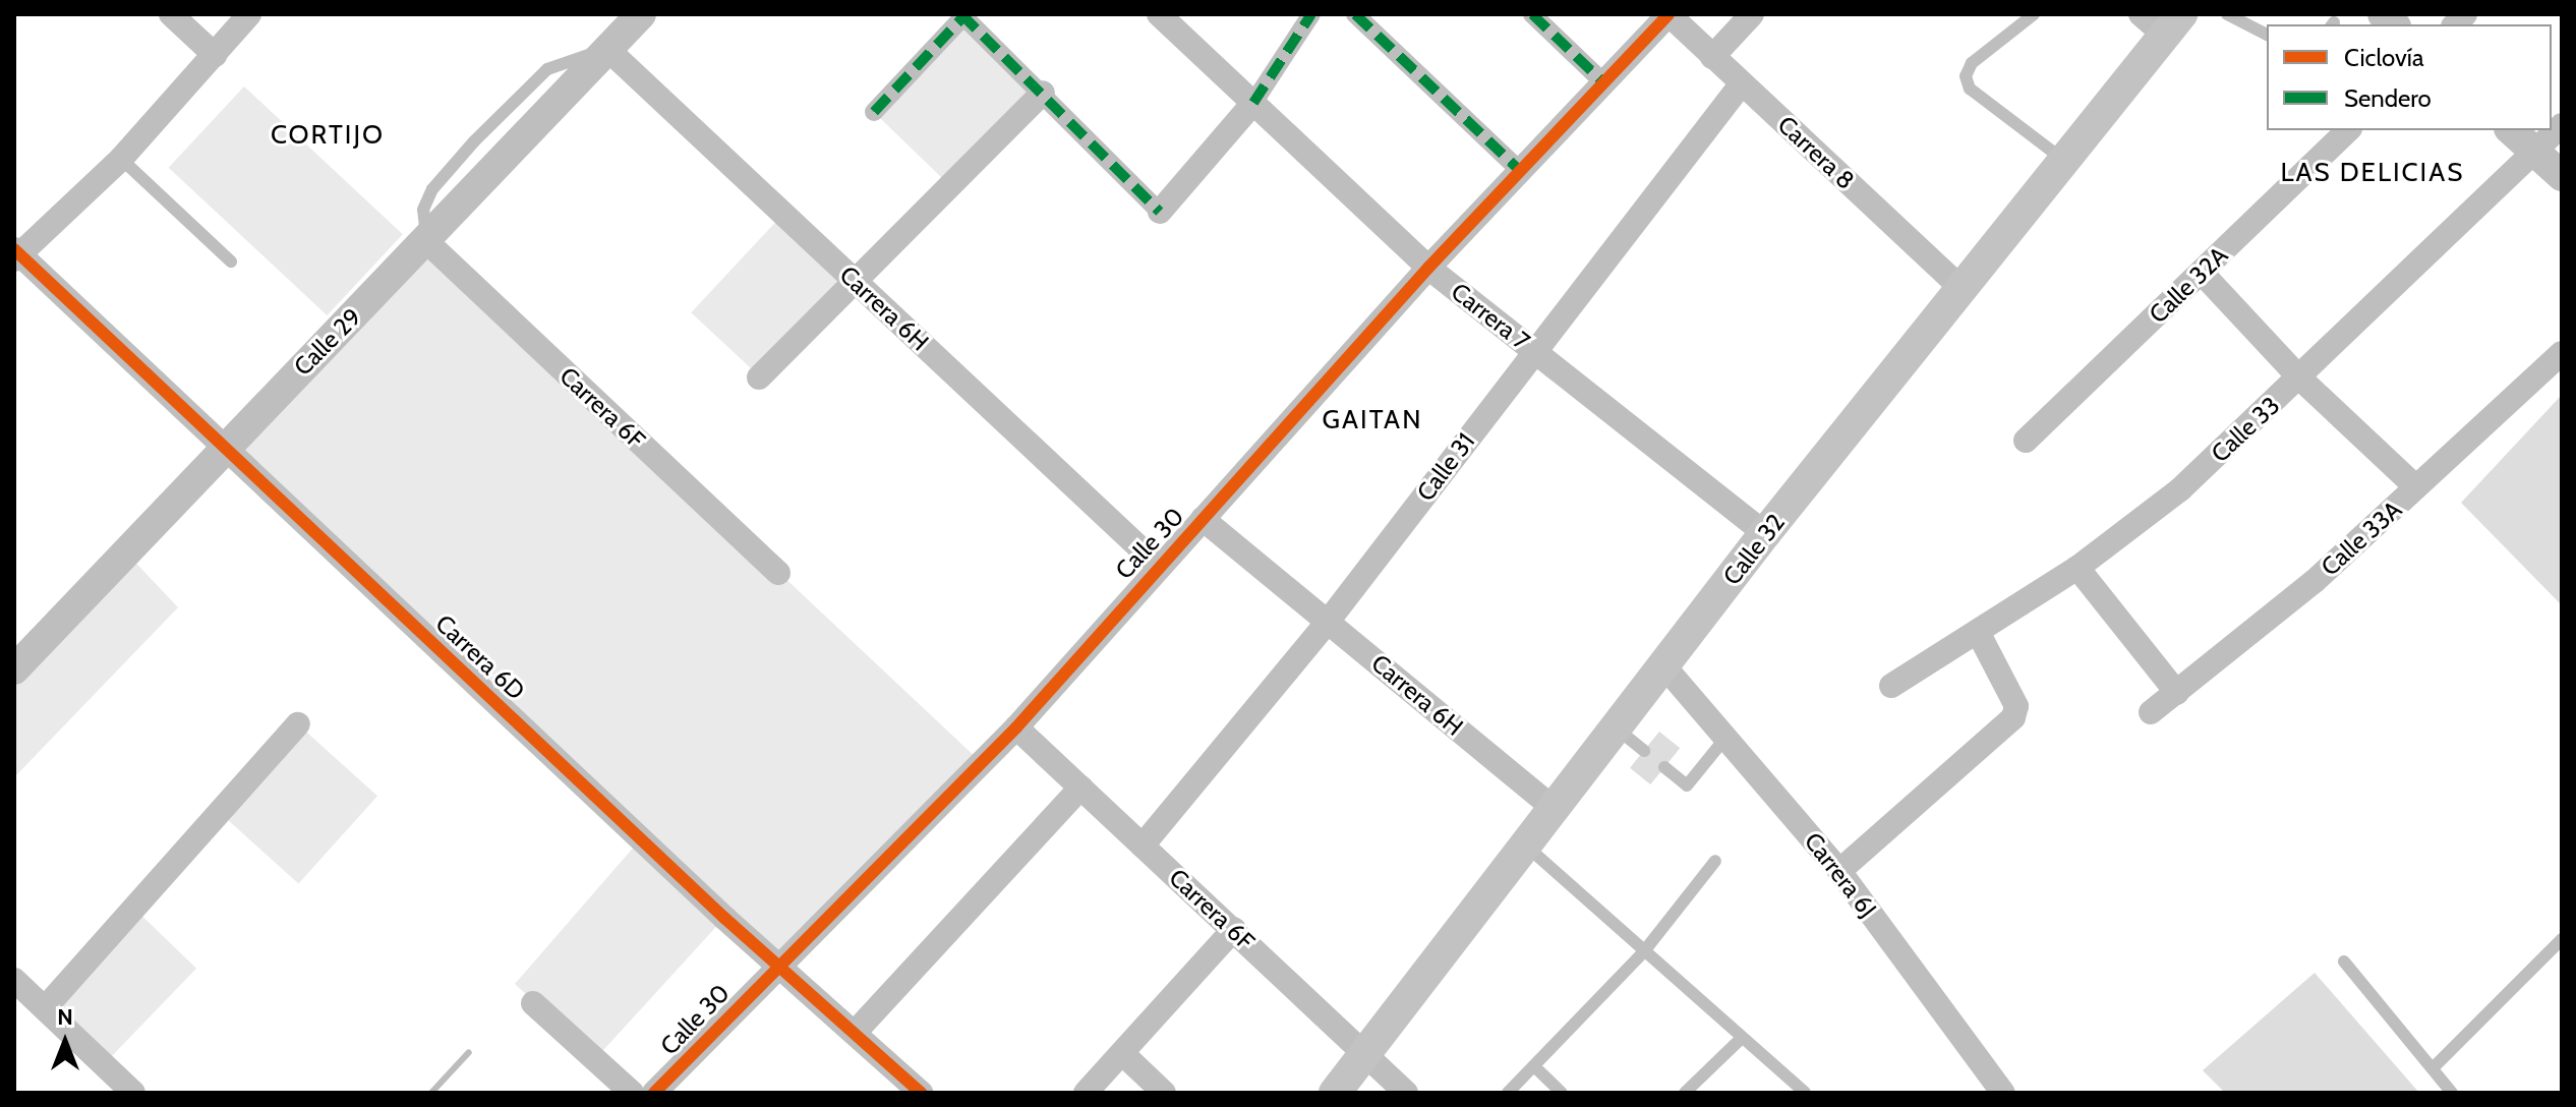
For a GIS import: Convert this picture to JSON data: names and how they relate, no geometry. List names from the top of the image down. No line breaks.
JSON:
{"streets":{"main road":["Calle 32"],"street":["Carrera 8","Calle 32A","Carrera 6H","Carrera 7","Calle 29","Carrera 6F","Calle 33","Calle 31","Calle 33A","Calle 30","Carrera 6D","Carrera 6J"]},"crossings":[["Carrera 8","Calle 31"],["Carrera 8","Calle 30"],["Carrera 8","Calle 32"],["Carrera 6H","Calle 29"],["Carrera 6H","Calle 31"],["Carrera 6H","Calle 30"],["Carrera 6H","Calle 32"],["Carrera 7","Calle 31"],["Carrera 7","Calle 30"],["Carrera 7","Calle 32"],["Calle 29","Carrera 6F"],["Calle 29","Carrera 6D"],["Carrera 6F","Calle 31"],["Carrera 6F","Calle 30"],["Carrera 6F","Calle 32"],["Calle 30","Carrera 6D"],["Calle 32","Carrera 6J"]],"districts":["CORTIJO","LAS DELICIAS","GAITAN"],"legend":["Ciclovía","Sendero"],"north":"top"}
